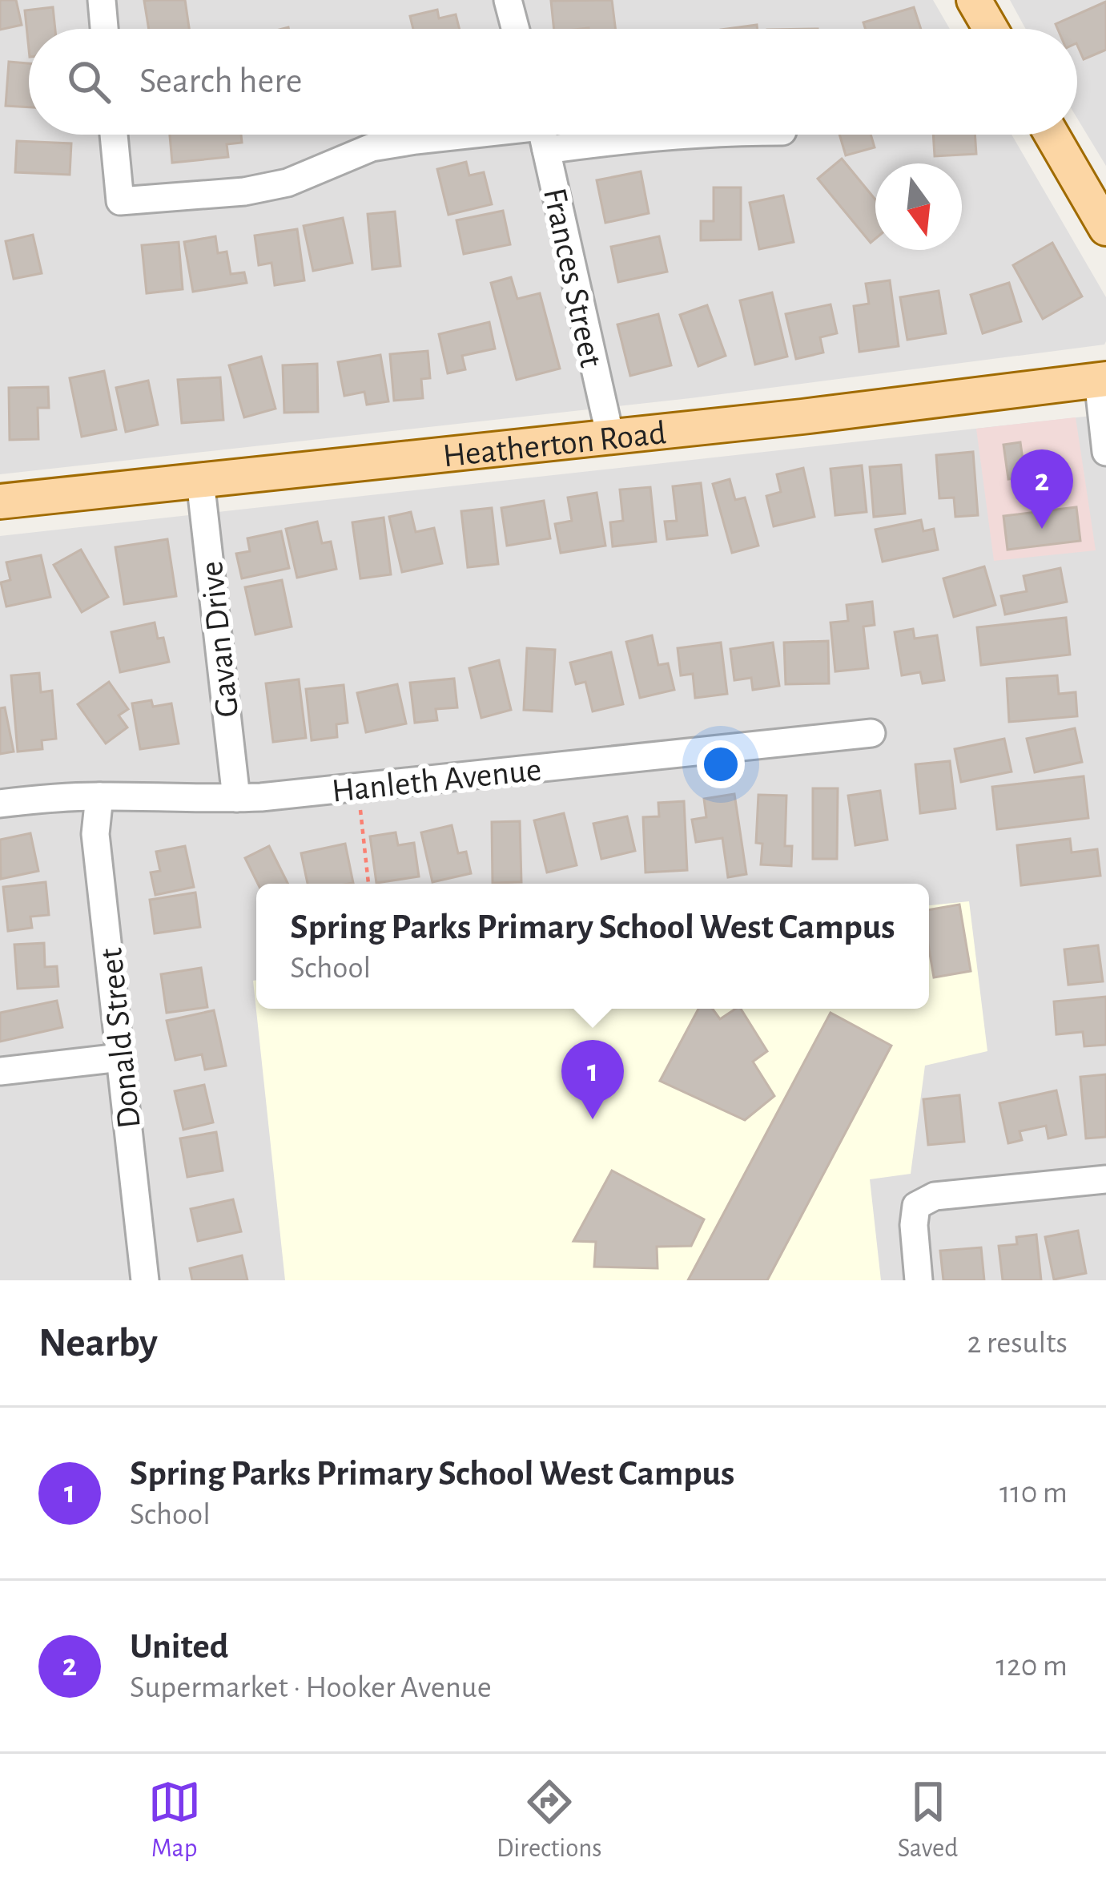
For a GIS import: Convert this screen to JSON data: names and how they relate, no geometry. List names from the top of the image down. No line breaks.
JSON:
{"streets":{"main road":["Heatherton Road"],"street":["Frances Street","Gavan Drive","Hanleth Avenue","Donald Street"]},"crossings":[["Frances Street","Heatherton Road"],["Heatherton Road","Gavan Drive"],["Gavan Drive","Hanleth Avenue"],["Hanleth Avenue","Donald Street"]],"north":"bottom","page":{"search":"Search here","pins":["2","1"],"popup":["Spring Parks Primary School West Campus","School"],"heading":["Nearby","2 results"],"list":[{"mark":"1","name":"Spring Parks Primary School West Campus","note":"School","value":"110 m"},{"mark":"2","name":"United","note":"Supermarket · Hooker Avenue","value":"120 m"}],"nav":["Map","Directions","Saved"]}}
